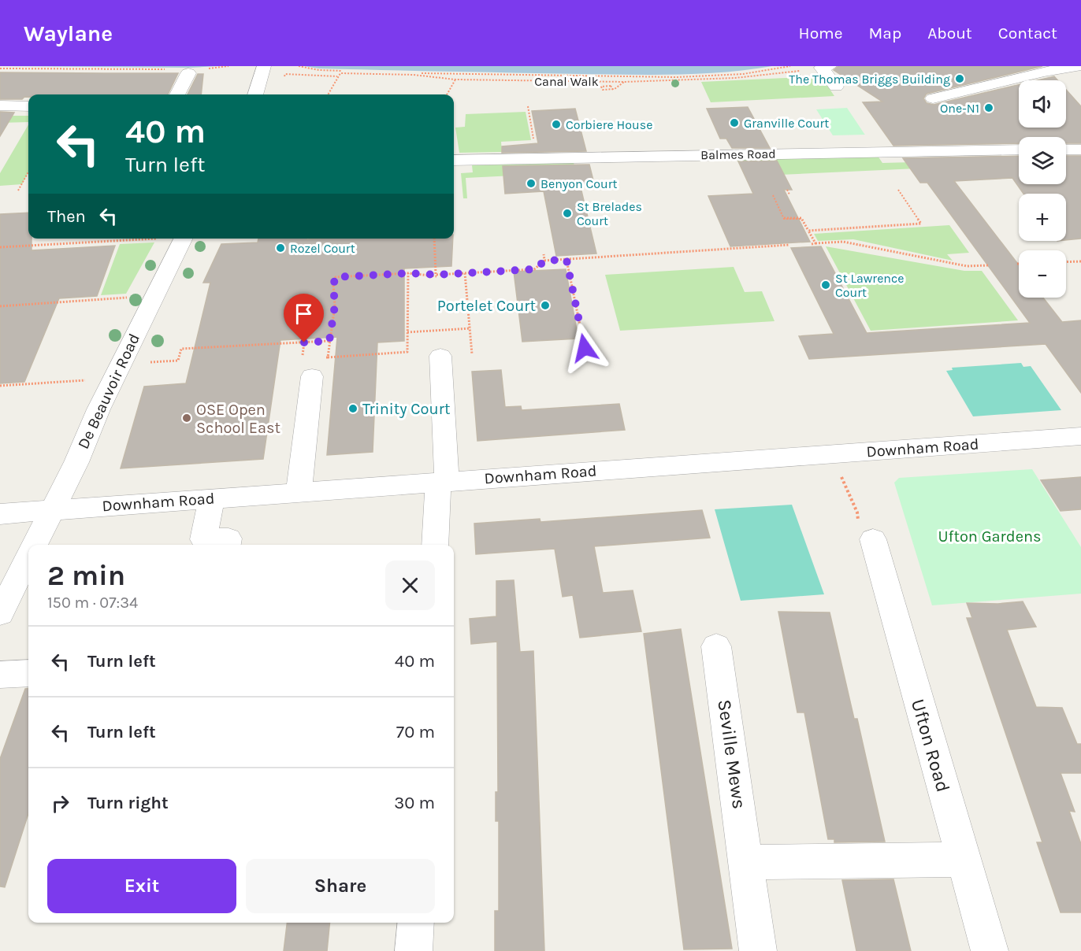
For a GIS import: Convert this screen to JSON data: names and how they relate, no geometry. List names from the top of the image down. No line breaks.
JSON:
{"streets":{"street":["Balmes Road","De Beauvoir Road","Downham Road","Ufton Road","Seville Mews"],"path":["Canal Walk"]},"crossings":[["De Beauvoir Road","Downham Road"]],"parks":["Ufton Gardens"],"places":["The Thomas Briggs Building","One-N1","Granville Court","Corbiere House","Benyon Court","St Brelades Court","Rozel Court","St Lawrence Court","Portelet Court","Trinity Court","OSE Open School East"],"page":{"header":"Waylane","nav":["Home","Map","About","Contact"],"map_buttons":["+","−"],"turn":["40 m","Turn left"],"then":"Then","heading":["2 min","150 m · 07:34"],"list":[{"name":"Turn left","value":"40 m"},{"name":"Turn left","value":"70 m"},{"name":"Turn right","value":"30 m"}],"buttons":["Exit","Share"]}}
